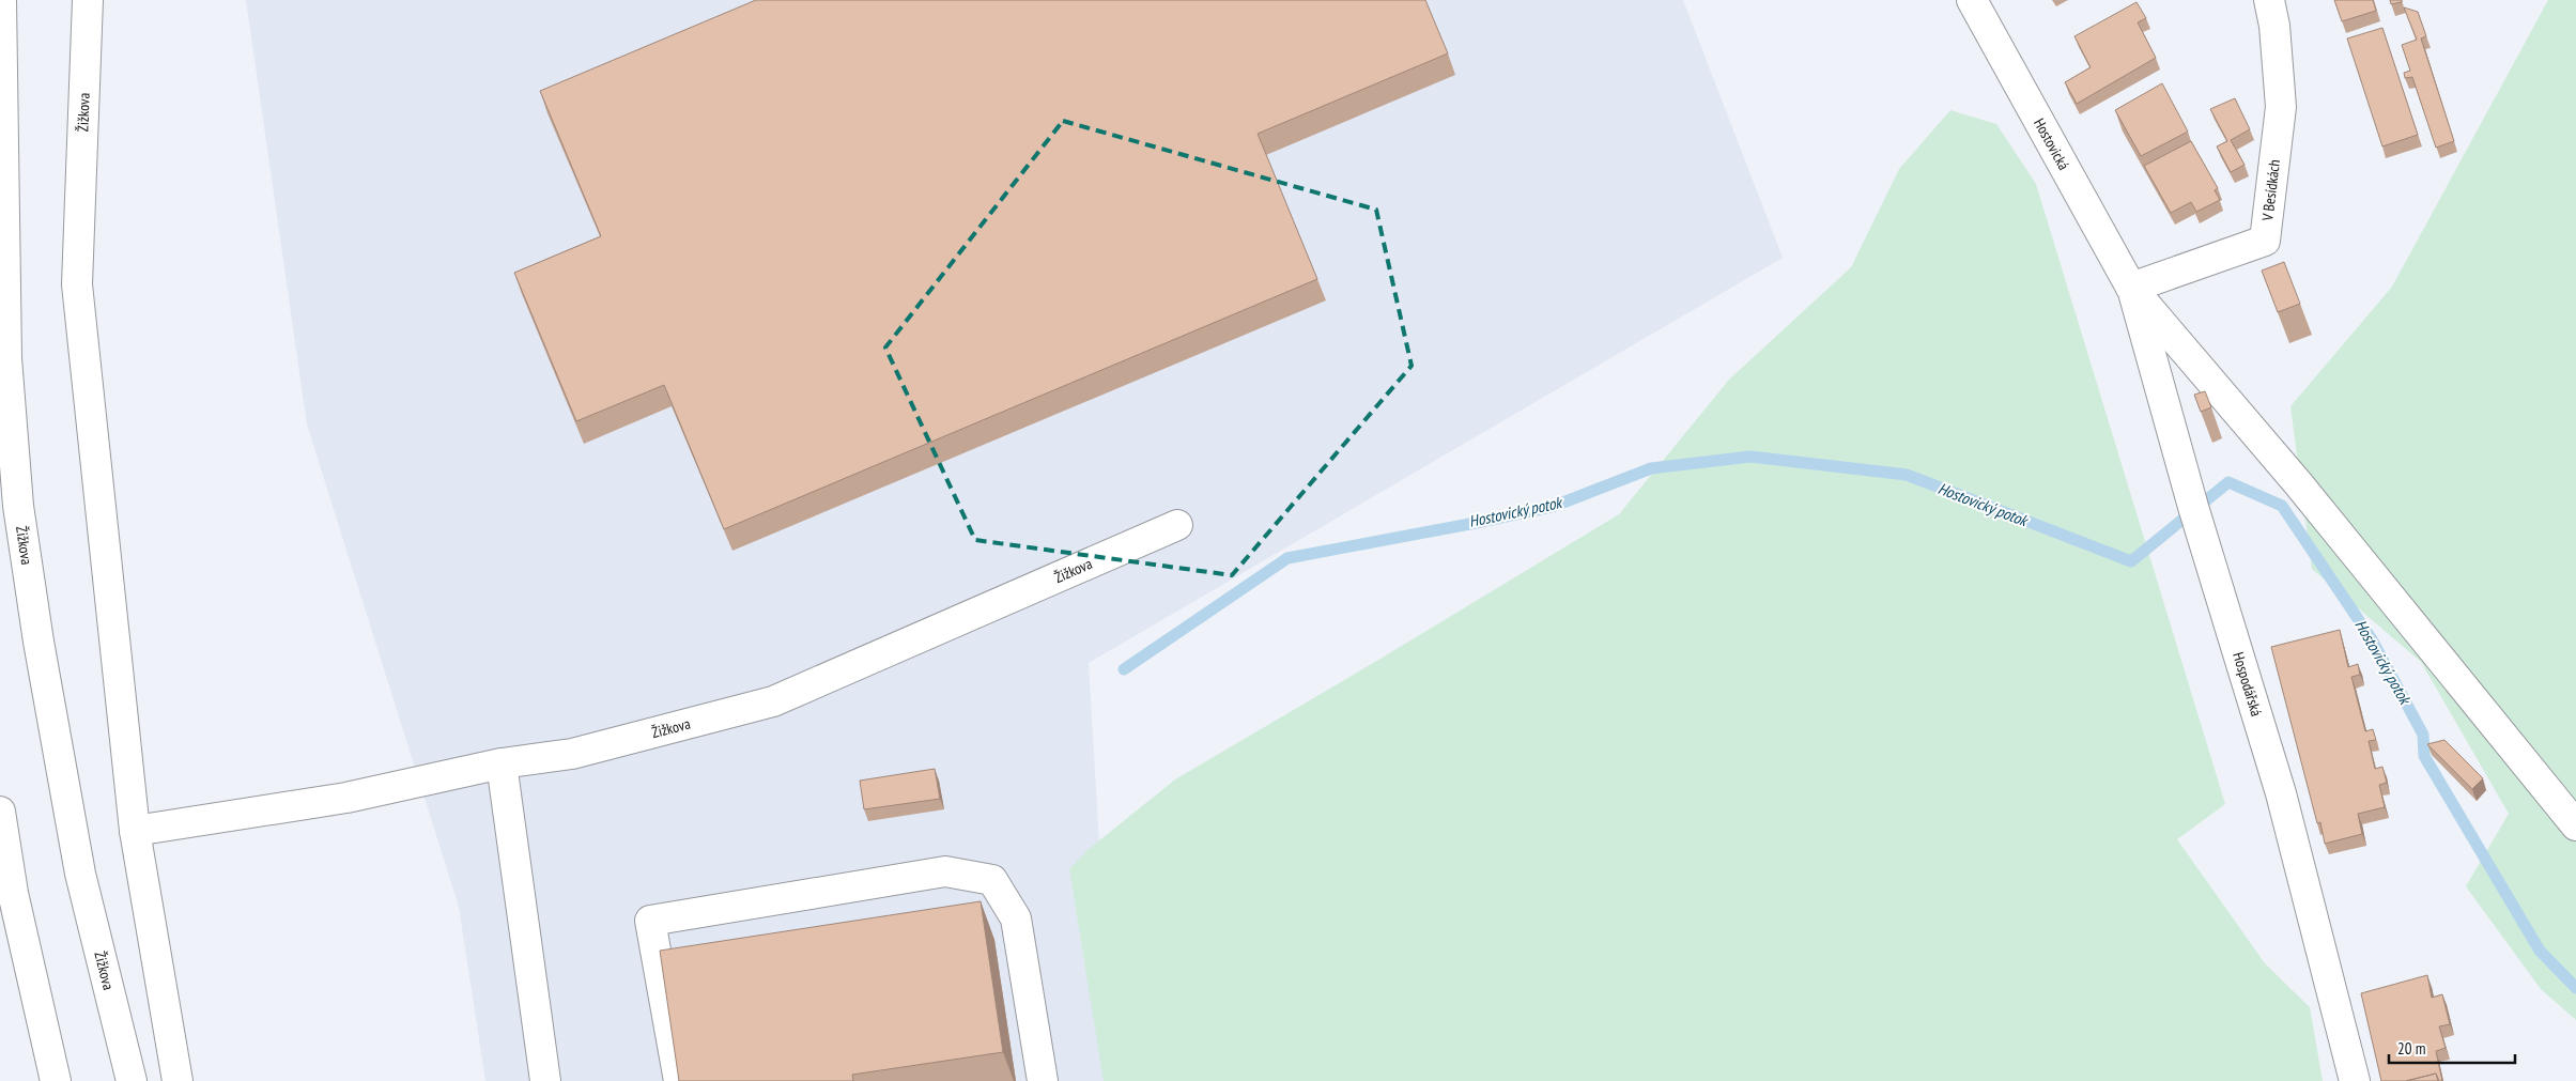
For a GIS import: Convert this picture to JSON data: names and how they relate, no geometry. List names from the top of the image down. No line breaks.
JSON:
{"streets":{"street":["Žižkova","Hostovická","V Besídkách","Hospodářská"]},"crossings":[["Hostovická","V Besídkách"],["Hostovická","Hospodářská"],["V Besídkách","Hospodářská"]],"water":["Hostovický potok"],"scale_bar":"20 m"}
